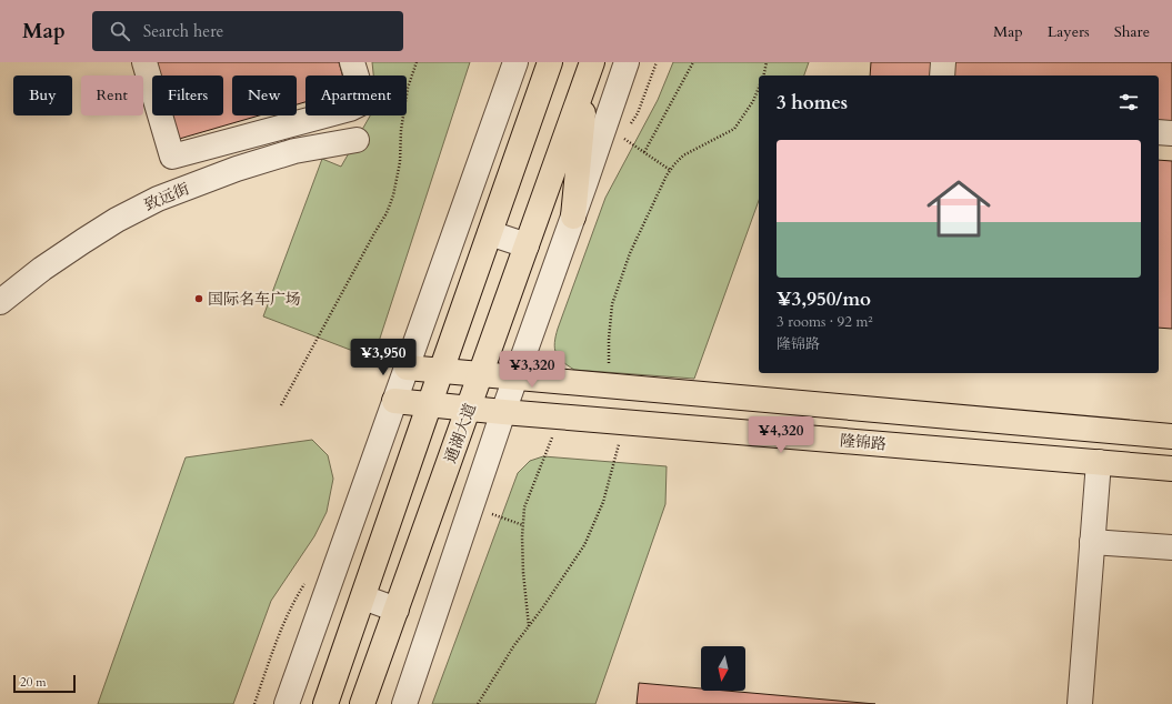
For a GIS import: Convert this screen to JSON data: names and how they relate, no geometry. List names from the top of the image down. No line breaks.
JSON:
{"streets":{"main road":["通湖大道","隆锦路"],"street":["致远街"]},"crossings":[["通湖大道","隆锦路"]],"places":["国际名车广场"],"scale_bar":"20 m","north":"bottom","page":{"header":"Map","search":"Search here","nav":["Map","Layers","Share"],"chip":["Buy","Rent","Filters","New","Apartment"],"heading":"3 homes","list":[{"name":"¥3,950/mo","note":"3 rooms · 92 m² · 隆锦路"}],"price":["¥3,950","¥3,320","¥4,320"],"scale":"20 m"}}
